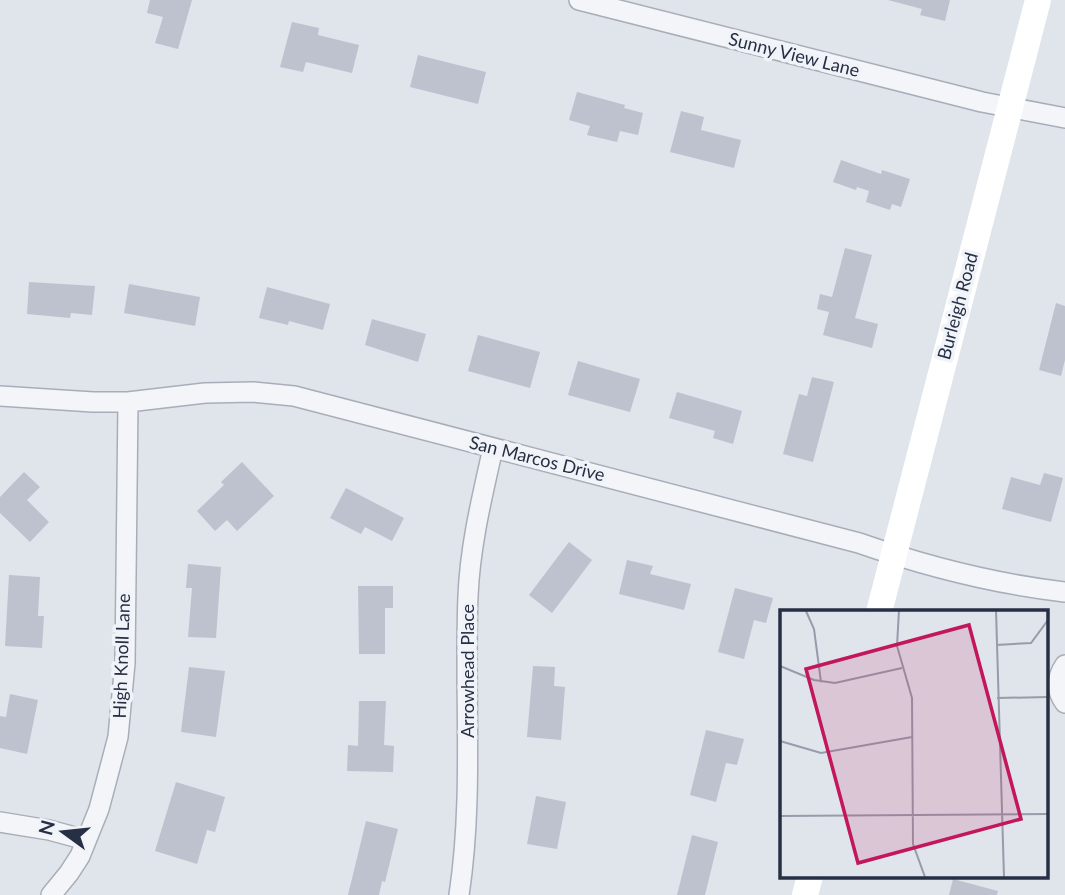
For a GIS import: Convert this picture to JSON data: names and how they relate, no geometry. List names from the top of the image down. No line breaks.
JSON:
{"streets":{"street":["Sunny View Lane","Burleigh Road","San Marcos Drive","High Knoll Lane","Arrowhead Place"]},"crossings":[["Sunny View Lane","Burleigh Road"],["Burleigh Road","San Marcos Drive"],["San Marcos Drive","High Knoll Lane"],["San Marcos Drive","Arrowhead Place"]],"north":"left"}
